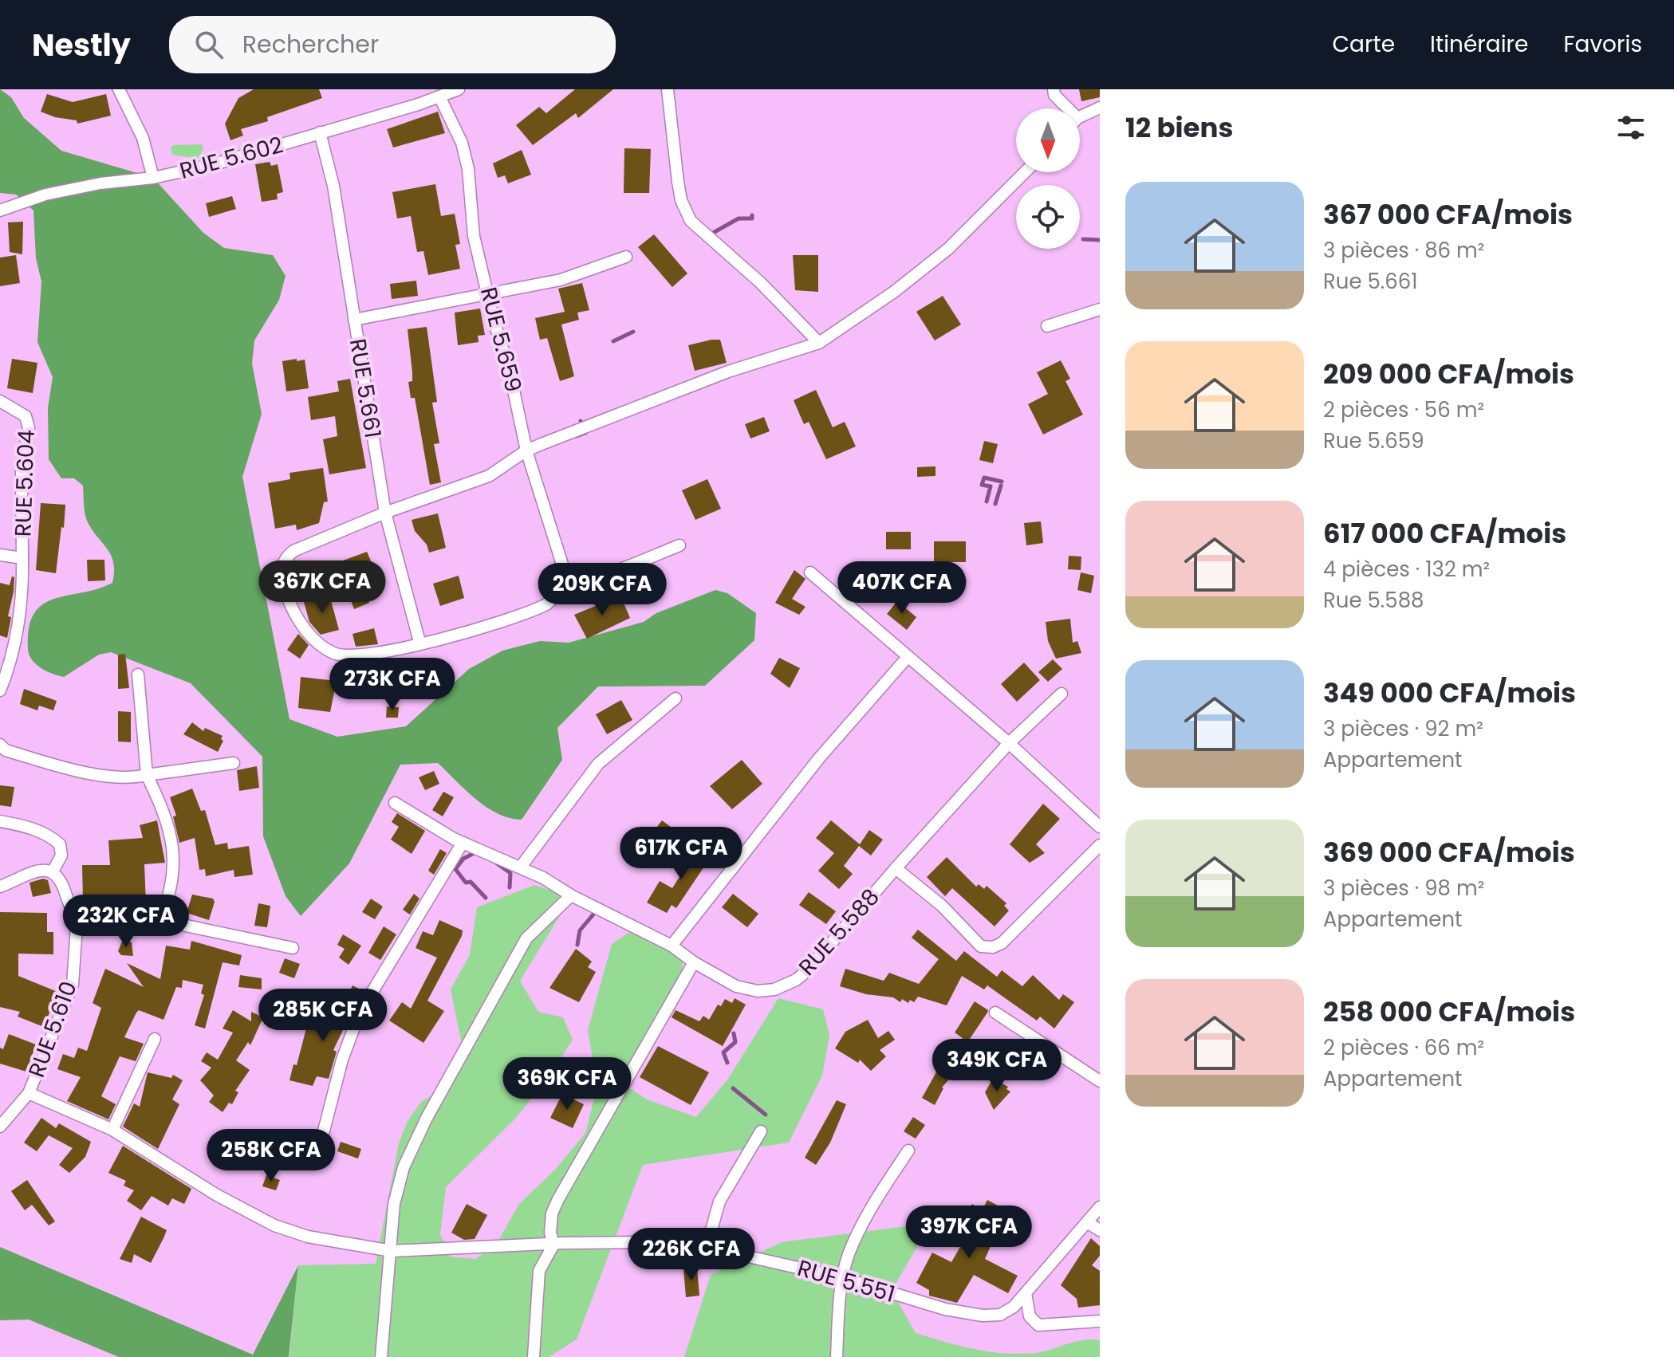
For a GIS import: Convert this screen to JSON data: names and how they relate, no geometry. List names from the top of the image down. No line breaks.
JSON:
{"streets":{"street":["RUE 5.602","RUE 5.659","RUE 5.661","RUE 5.604","RUE 5.588","RUE 5.610","RUE 5.551"]},"crossings":[["RUE 5.602","RUE 5.659"],["RUE 5.602","RUE 5.661"],["RUE 5.610","RUE 5.551"]],"north":"bottom","page":{"header":"Nestly","search":"Rechercher","nav":["Carte","Itinéraire","Favoris"],"heading":"12 biens","list":[{"name":"367 000 CFA/mois","note":"3 pièces · 86 m² · Rue 5.661"},{"name":"209 000 CFA/mois","note":"2 pièces · 56 m² · Rue 5.659"},{"name":"617 000 CFA/mois","note":"4 pièces · 132 m² · Rue 5.588"},{"name":"349 000 CFA/mois","note":"3 pièces · 92 m² · Appartement"},{"name":"369 000 CFA/mois","note":"3 pièces · 98 m² · Appartement"},{"name":"258 000 CFA/mois","note":"2 pièces · 66 m² · Appartement"}],"price":["367K CFA","407K CFA","209K CFA","273K CFA","617K CFA","232K CFA","285K CFA","349K CFA","369K CFA","258K CFA","397K CFA","226K CFA"]}}
